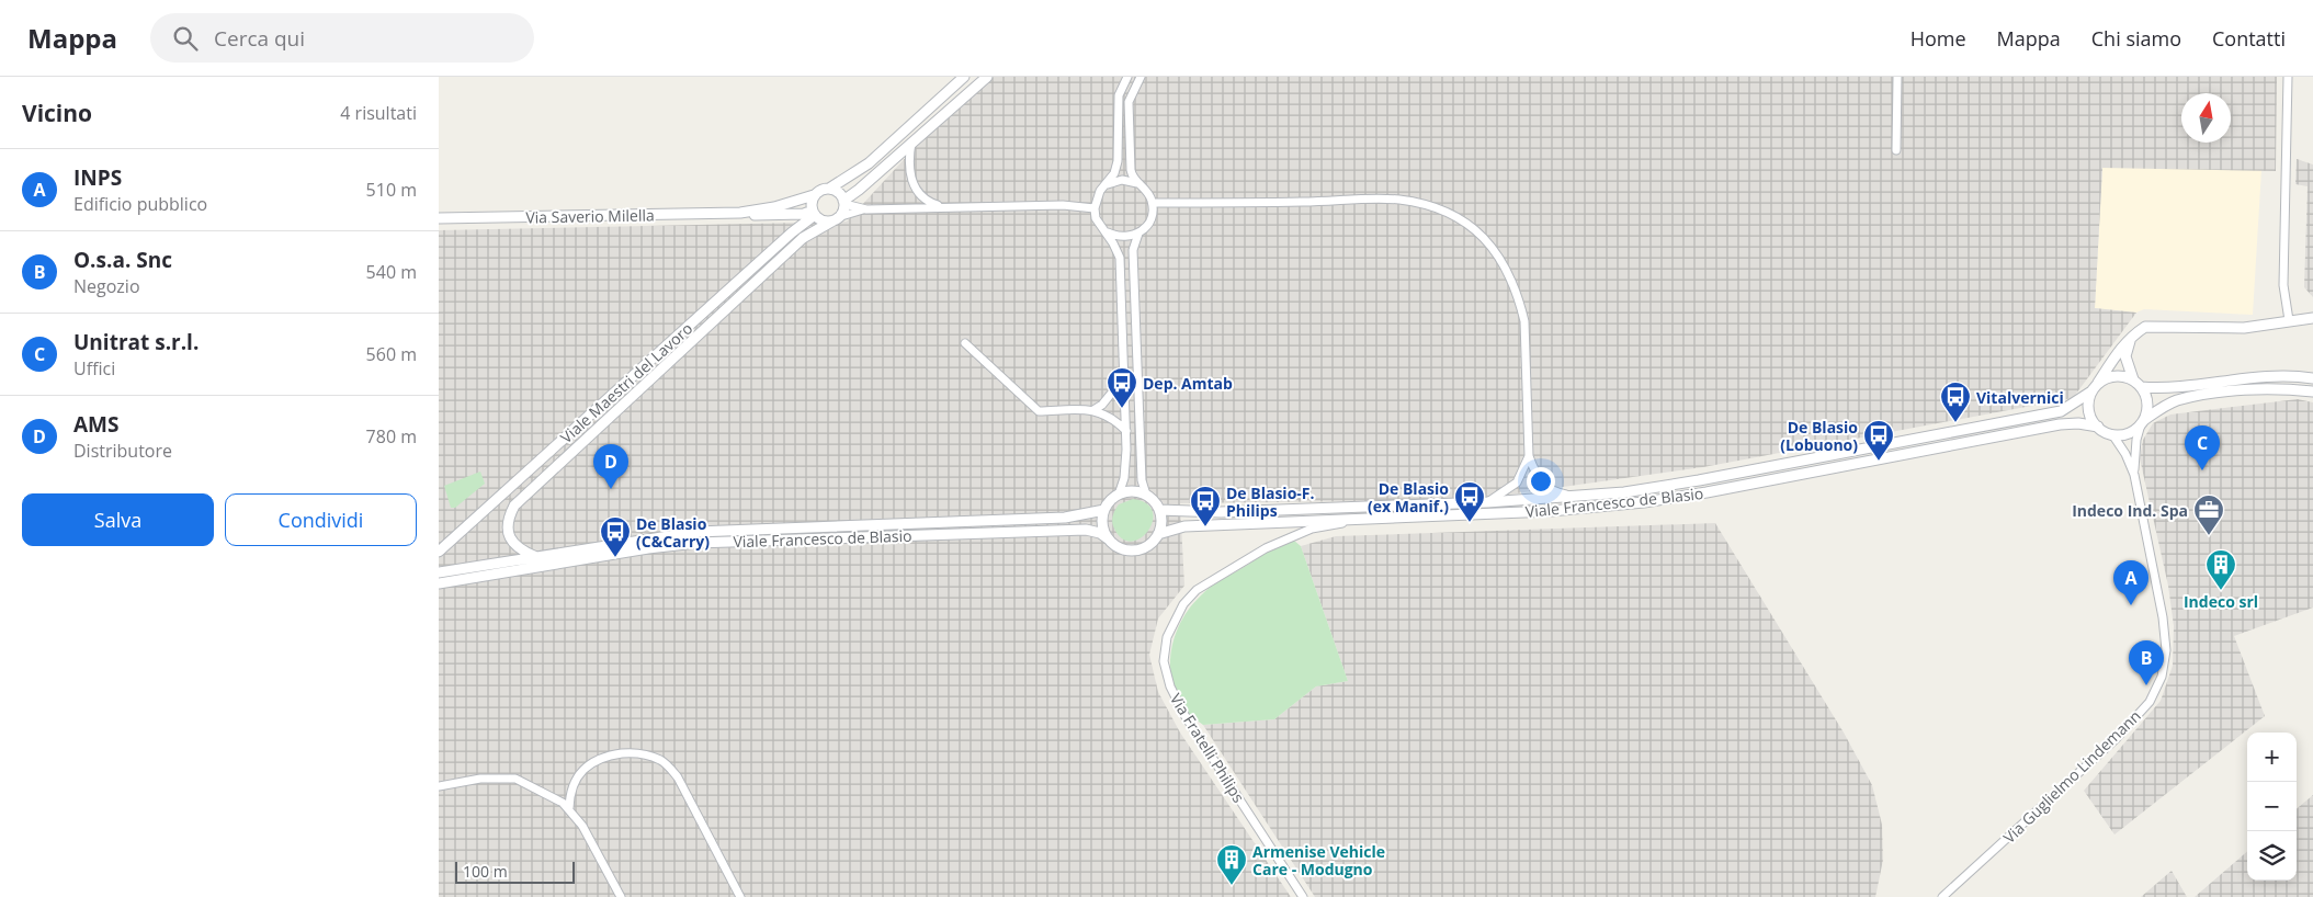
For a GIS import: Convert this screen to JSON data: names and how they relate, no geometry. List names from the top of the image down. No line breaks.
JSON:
{"streets":{"street":["Via Saverio Milella","Viale Maestri del Lavoro","Viale Francesco de Blasio","Via Fratelli Philips","Via Guglielmo Lindemann"]},"crossings":[["Via Saverio Milella","Viale Maestri del Lavoro"],["Viale Maestri del Lavoro","Viale Francesco de Blasio"],["Viale Francesco de Blasio","Via Fratelli Philips"],["Viale Francesco de Blasio","Via Guglielmo Lindemann"]],"places":{"bus stop":["Dep. Amtab","Vitalvernici","De Blasio (Lobuono)","De Blasio (ex Manif.)","De Blasio-F. Philips","De Blasio (C&Carry)"],"office":["Indeco Ind. Spa"],"building":["Indeco srl","Armenise Vehicle Care - Modugno"]},"scale_bar":"100 m","north":"top","page":{"header":"Mappa","search":"Cerca qui","nav":["Home","Mappa","Chi siamo","Contatti"],"heading":["Vicino","4 risultati"],"list":[{"mark":"A","name":"INPS","note":"Edificio pubblico","value":"510 m"},{"mark":"B","name":"O.s.a. Snc","note":"Negozio","value":"540 m"},{"mark":"C","name":"Unitrat s.r.l.","note":"Uffici","value":"560 m"},{"mark":"D","name":"AMS","note":"Distributore","value":"780 m"}],"pins":["C","D","A","B"],"buttons":["Salva","Condividi"],"map_buttons":["+","−"],"scale":"100 m"}}
